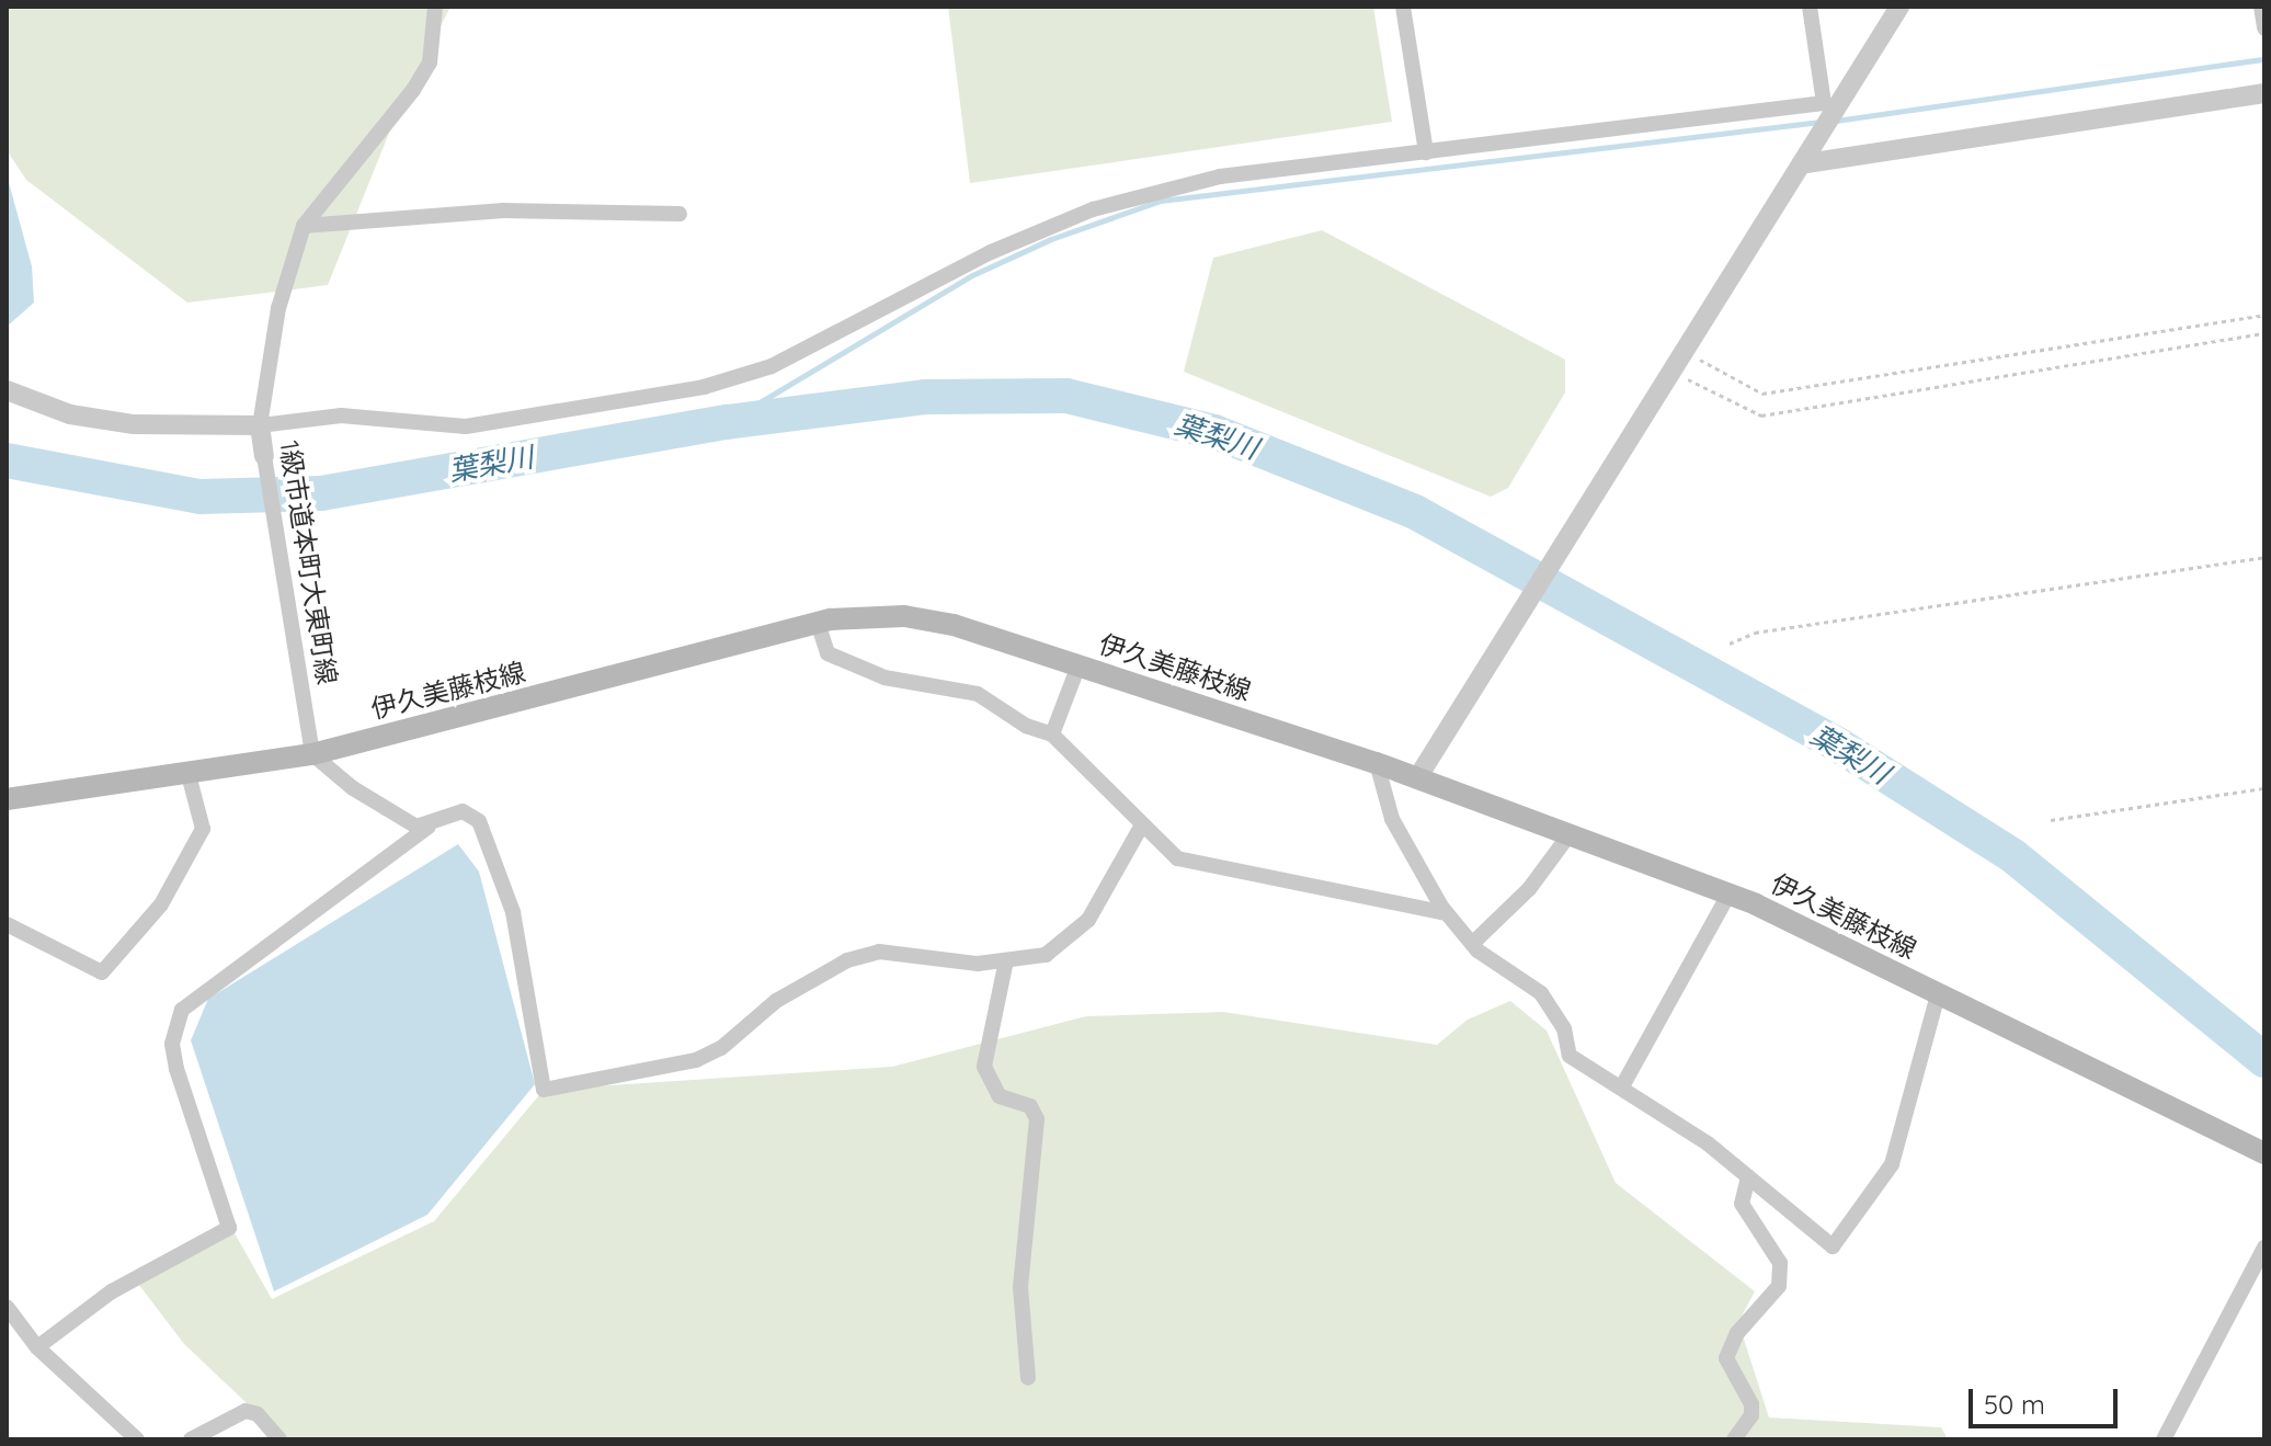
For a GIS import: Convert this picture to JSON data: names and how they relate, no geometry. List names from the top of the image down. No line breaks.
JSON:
{"streets":{"main road":["伊久美藤枝線"],"street":["1級市道本町大東町線"]},"crossings":[["1級市道本町大東町線","伊久美藤枝線"]],"water":["葉梨川"],"scale_bar":"50 m"}
